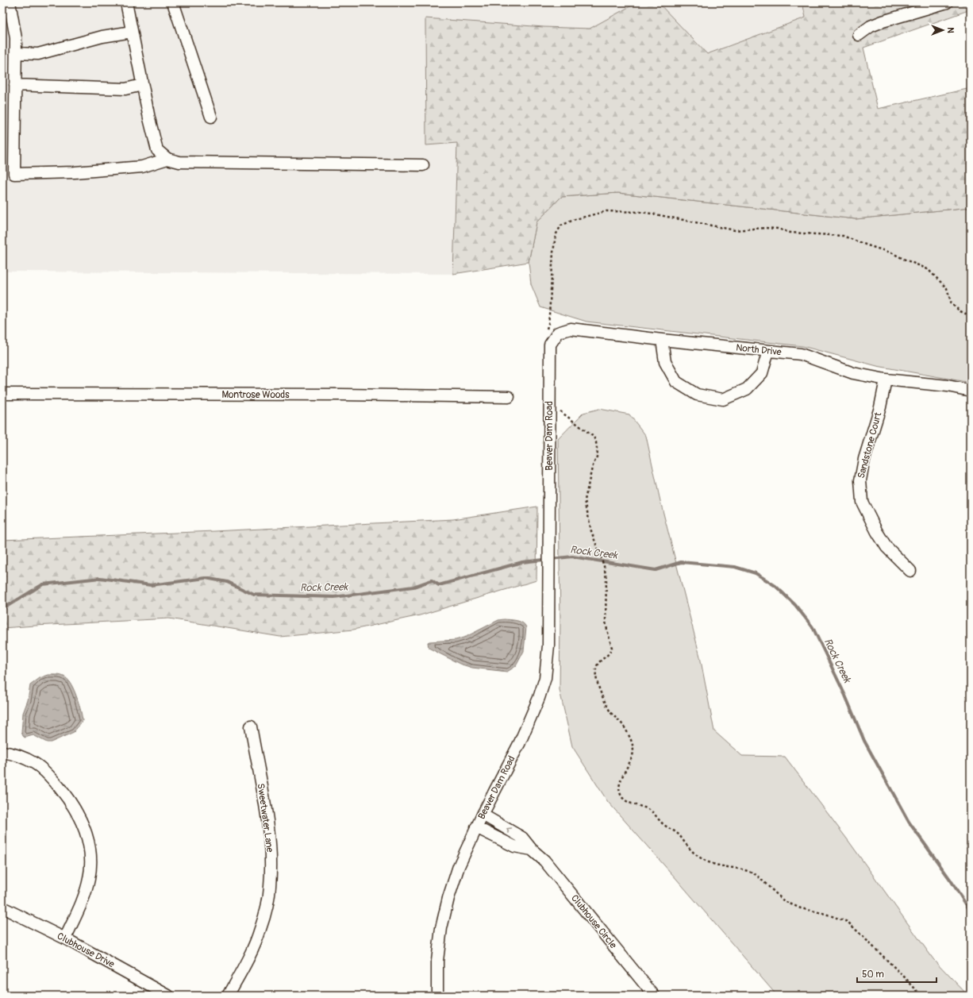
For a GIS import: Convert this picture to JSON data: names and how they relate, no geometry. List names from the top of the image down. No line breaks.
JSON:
{"streets":{"street":["North Drive","Montrose Woods","Beaver Dam Road","Sandstone Court","Sweetwater Lane","Clubhouse Circle","Clubhouse Drive"]},"crossings":[["North Drive","Beaver Dam Road"],["North Drive","Sandstone Court"],["Beaver Dam Road","Clubhouse Circle"]],"water":["Rock Creek"],"scale_bar":"50 m","north":"right"}
